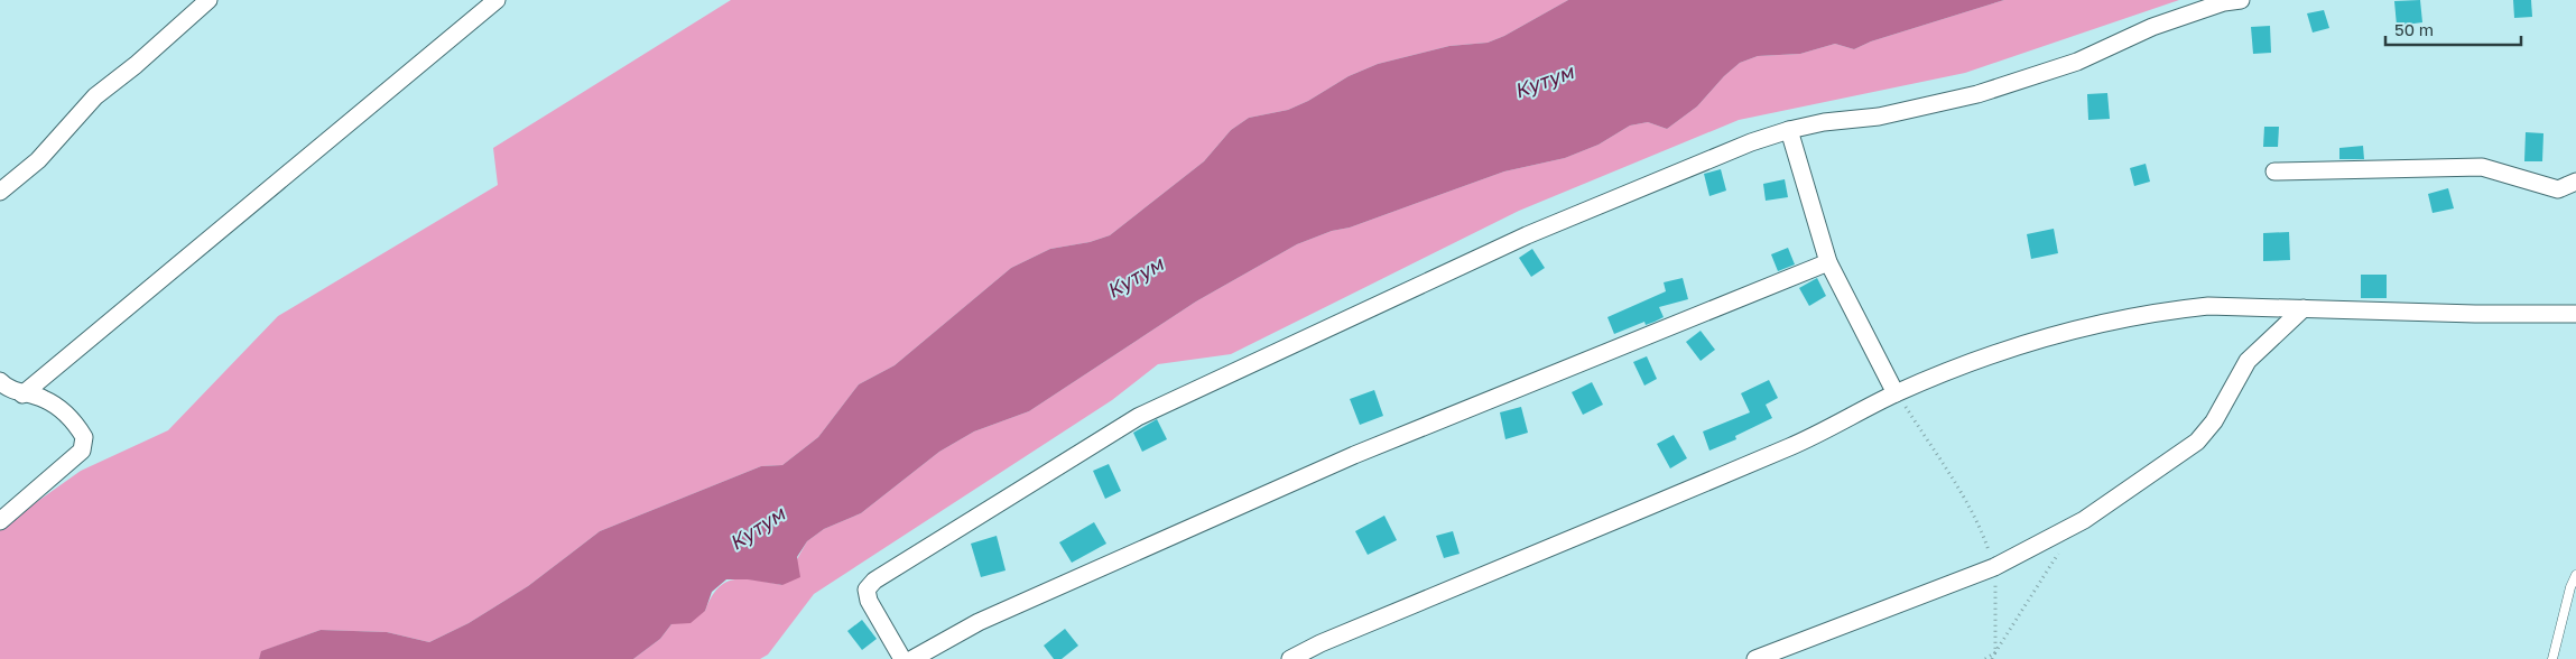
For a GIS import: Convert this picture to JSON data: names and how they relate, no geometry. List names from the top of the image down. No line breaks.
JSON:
{"water":["Кутум"],"scale_bar":"50 m"}
